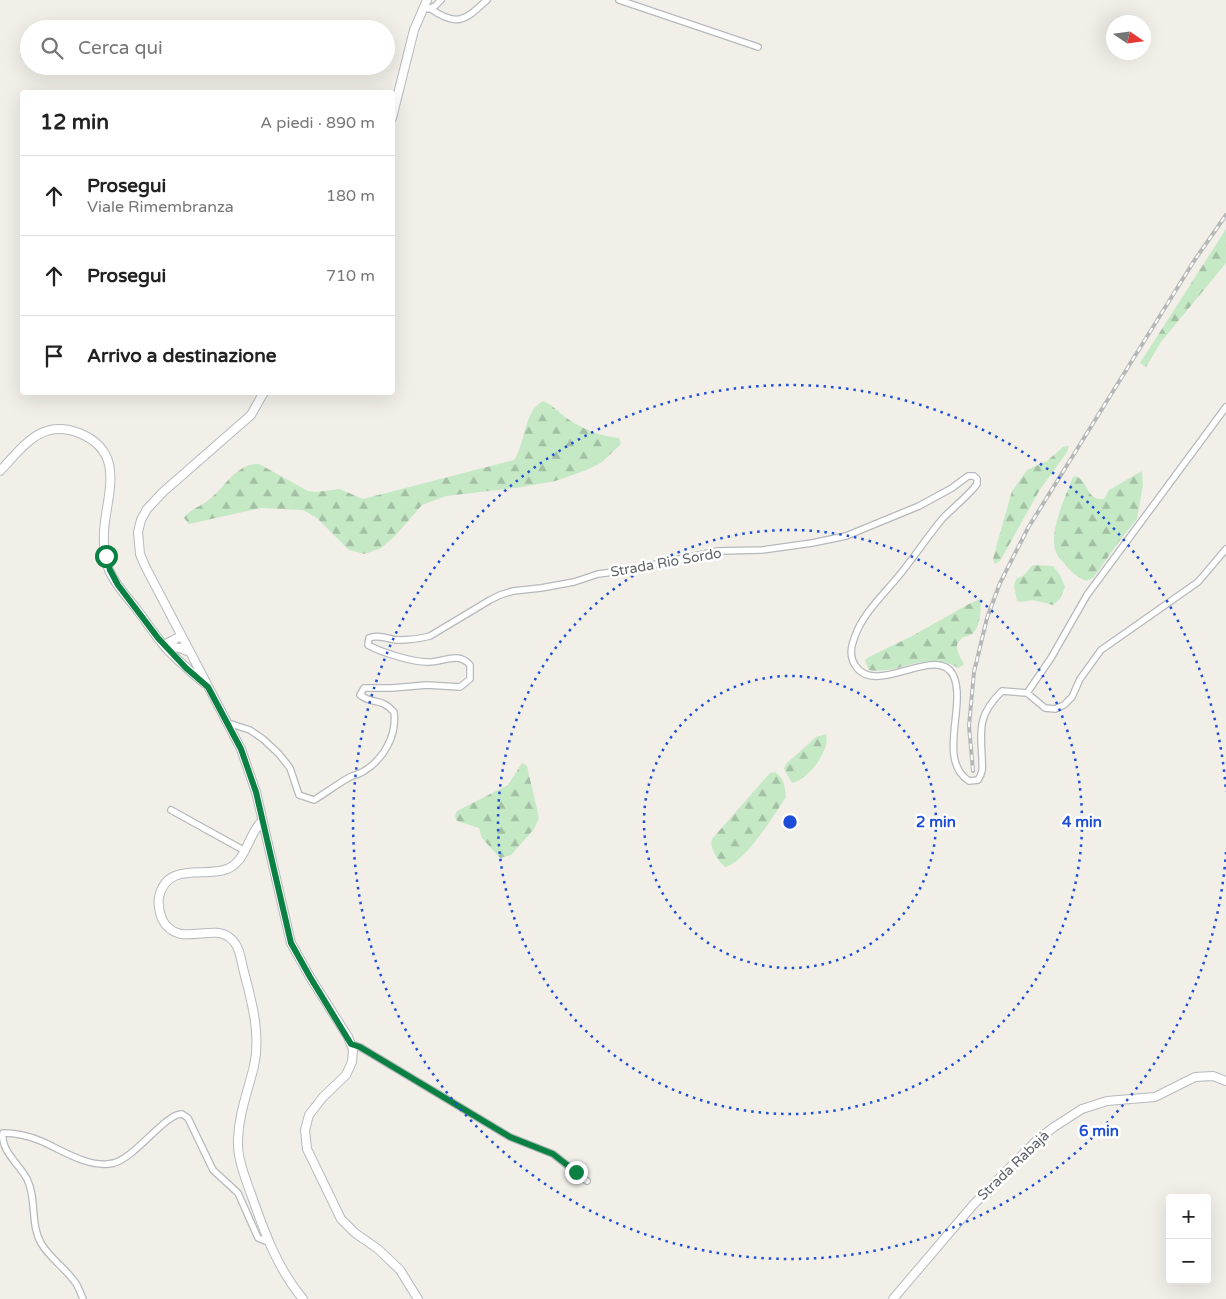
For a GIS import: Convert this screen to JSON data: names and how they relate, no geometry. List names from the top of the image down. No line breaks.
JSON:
{"streets":{"street":["Strada Rio Sordo","Strada Rabajà"]},"north":"right","page":{"search":"Cerca qui","heading":["12 min","A piedi · 890 m"],"list":[["Prosegui","Viale Rimembranza","180 m"],["Prosegui","710 m"],"Arrivo a destinazione"],"map_buttons":["+","−"]},"rings":["2 min","4 min","6 min"]}
